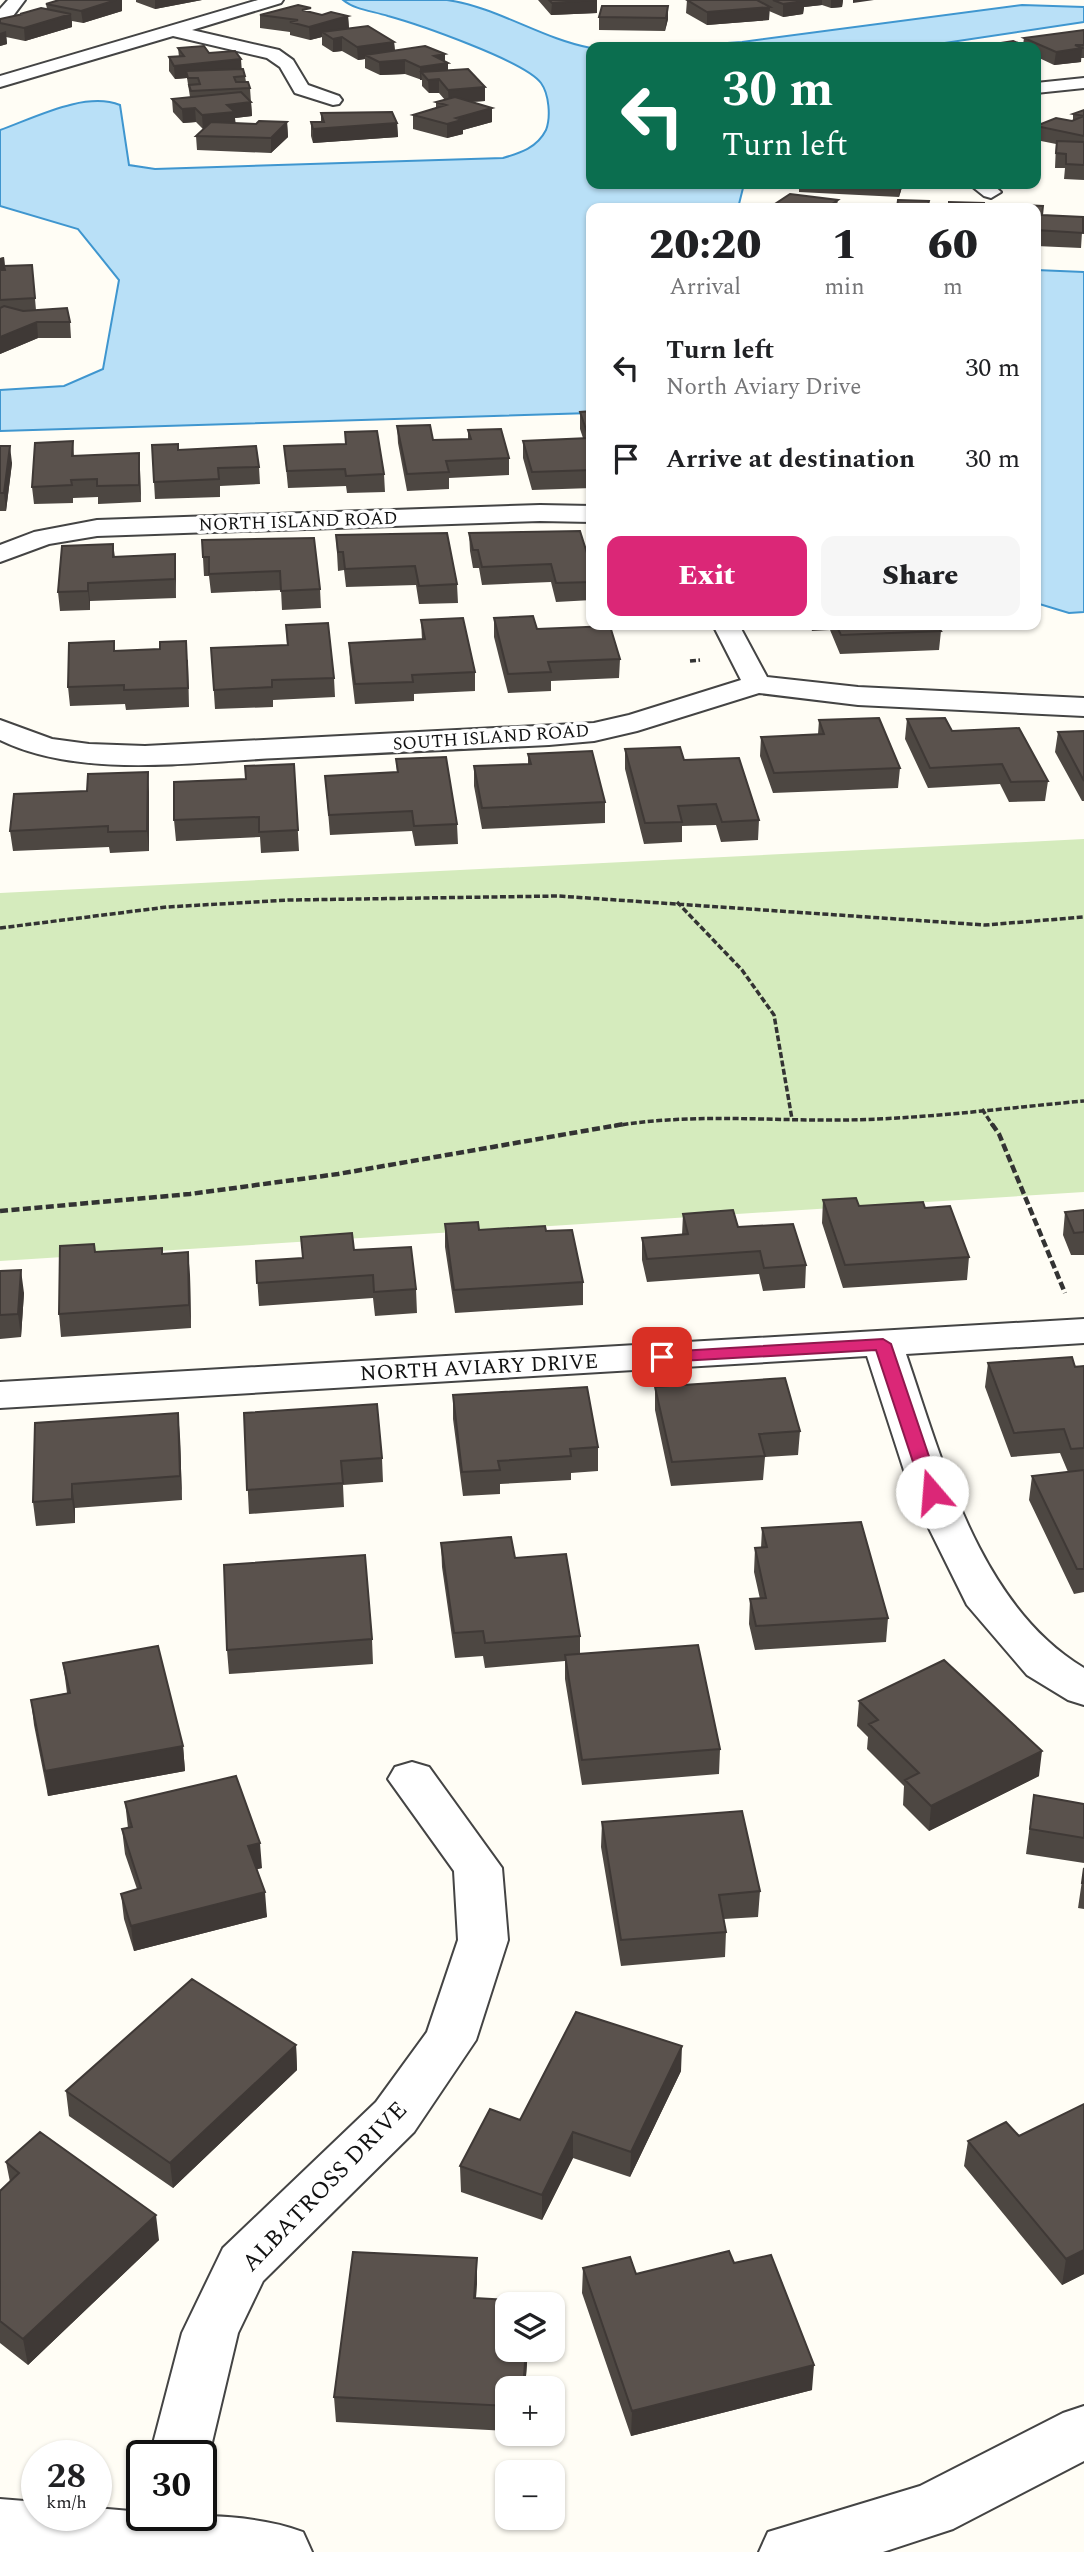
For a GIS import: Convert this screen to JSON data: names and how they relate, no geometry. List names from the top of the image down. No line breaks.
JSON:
{"streets":{"street":["NORTH ISLAND ROAD","SOUTH ISLAND ROAD","NORTH AVIARY DRIVE","ALBATROSS DRIVE"]},"page":{"turn":["30 m","Turn left"],"eta":["20:20","Arrival","1","min","60","m"],"list":[{"name":"Turn left","note":"North Aviary Drive","value":"30 m"},{"name":"Arrive at destination","value":"30 m"}],"buttons":["Exit","Share"],"map_buttons":["+","−"],"speed":"28 km/h","limit":"30"}}
